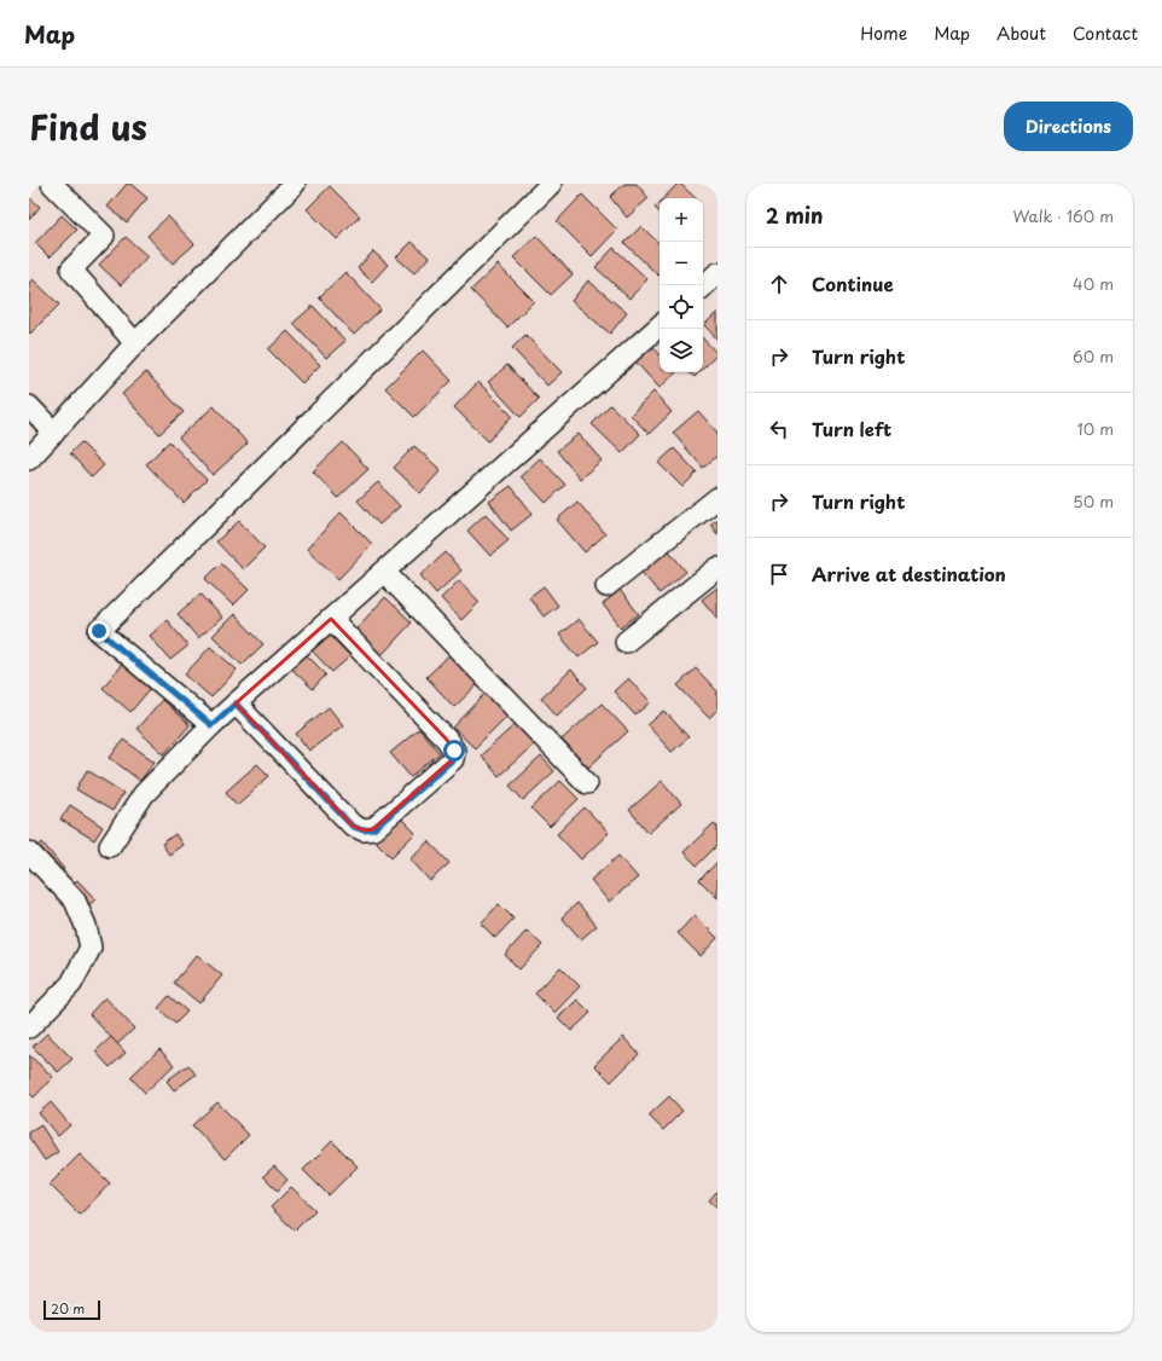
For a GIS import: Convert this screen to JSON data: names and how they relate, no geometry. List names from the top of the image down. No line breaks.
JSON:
{"scale_bar":"20 m","page":{"header":"Map","nav":["Home","Map","About","Contact"],"title":"Find us","buttons":"Directions","heading":["2 min","Walk · 160 m"],"map_buttons":["+","−"],"list":[["Continue","40 m"],["Turn right","60 m"],["Turn left","10 m"],["Turn right","50 m"],"Arrive at destination"],"scale":"20 m"}}
